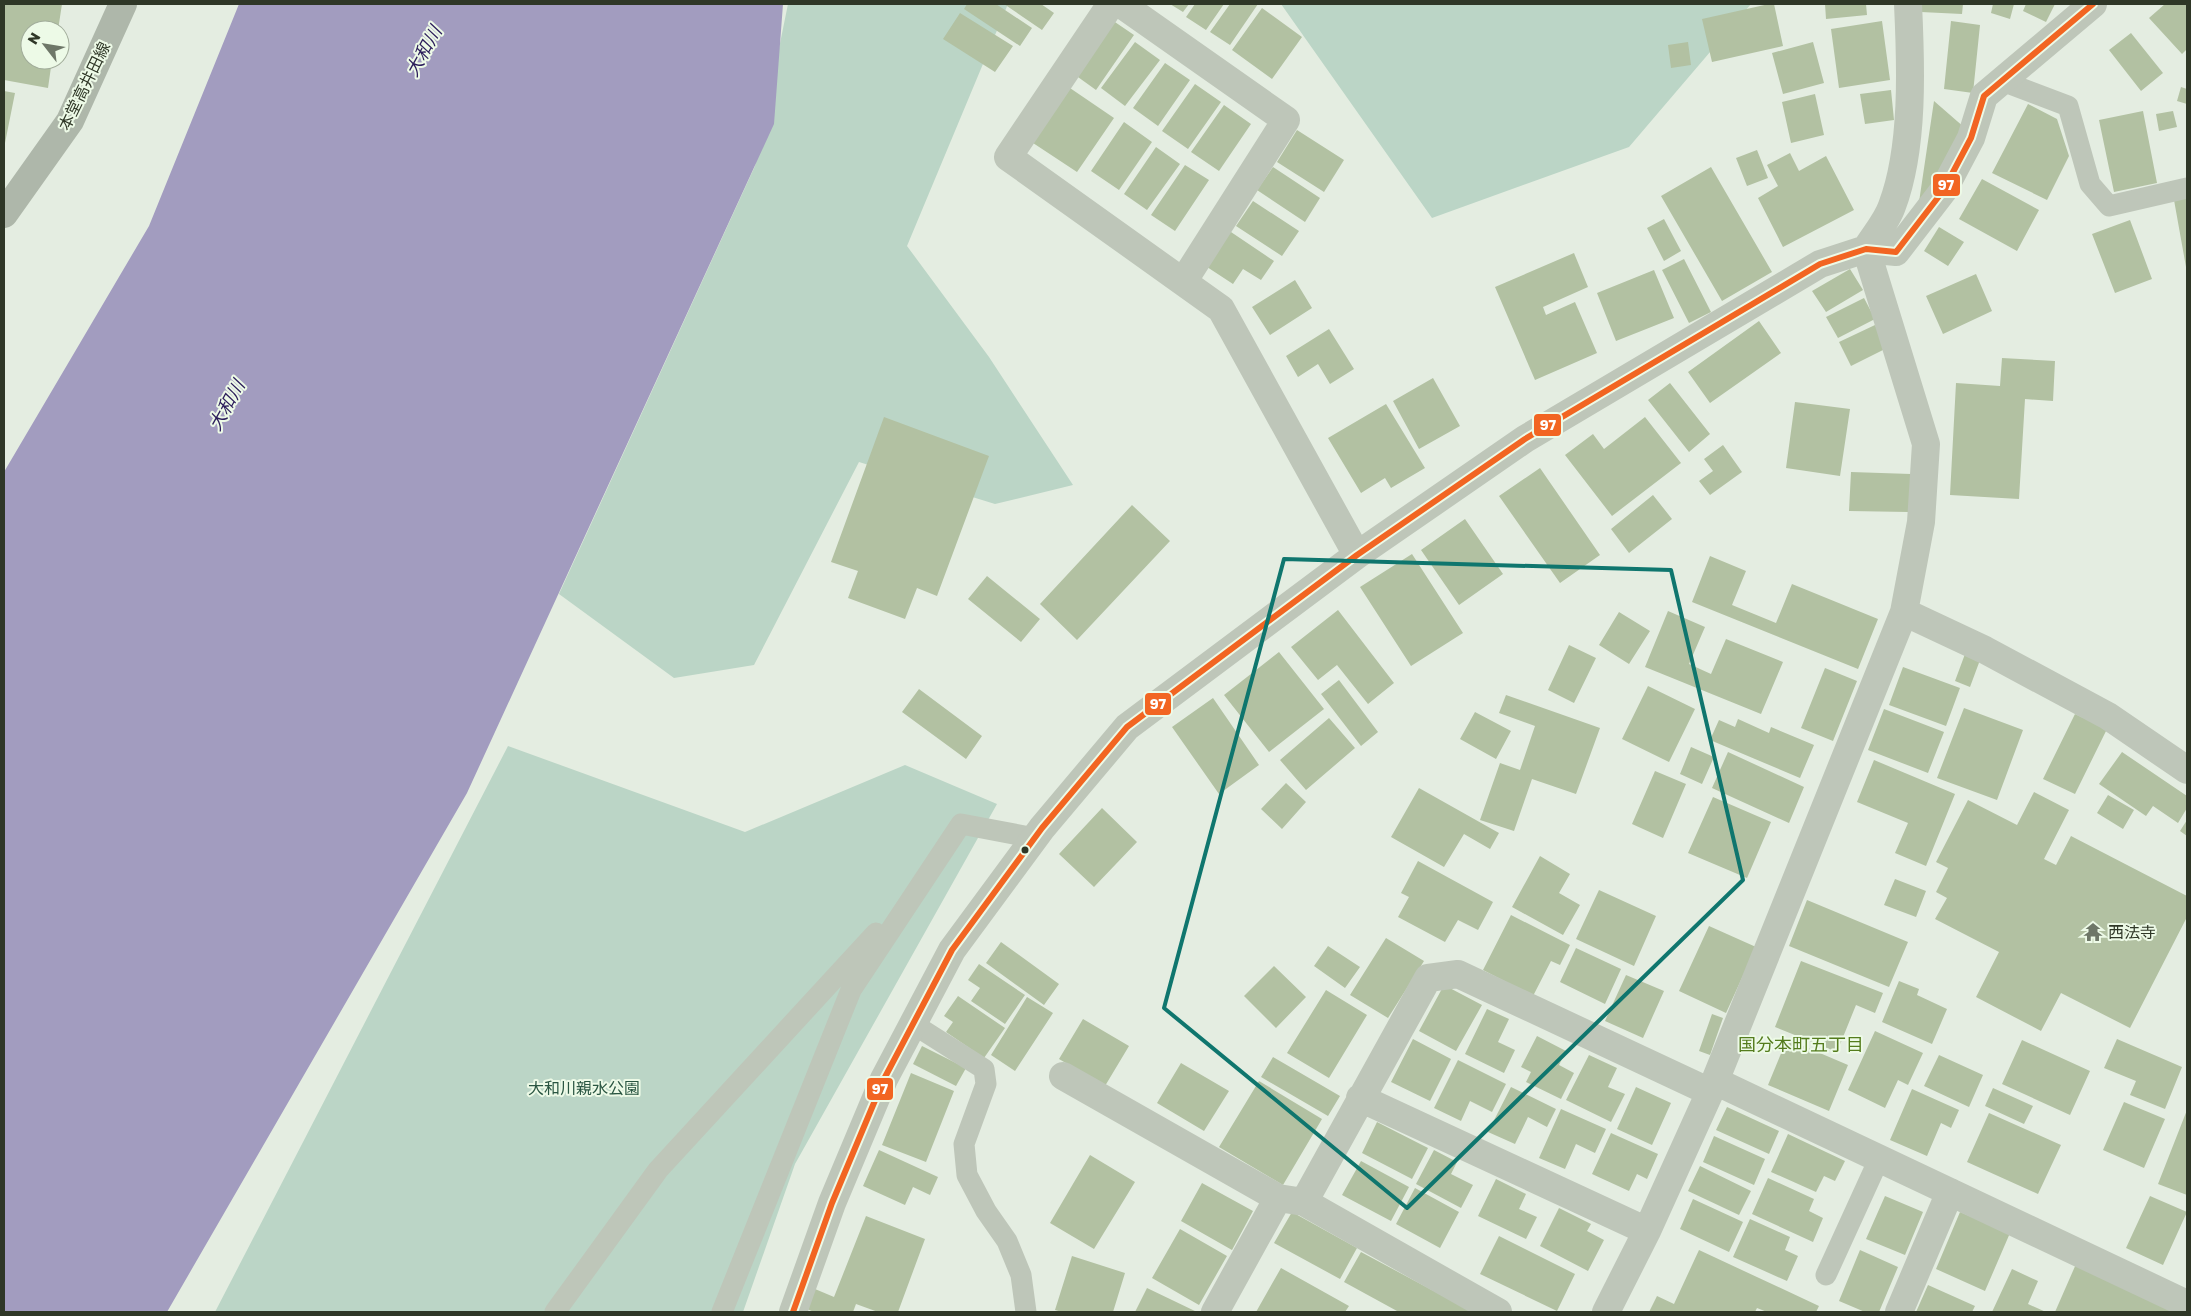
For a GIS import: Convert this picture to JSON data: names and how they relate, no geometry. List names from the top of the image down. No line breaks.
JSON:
{"streets":{"main road":["本堂高井田線"]},"districts":["国分本町五丁目"],"water":["大和川"],"parks":["大和川親水公園"],"places":{"temple":["西法寺"]},"lines":["transit line 97"],"north":"top left"}
